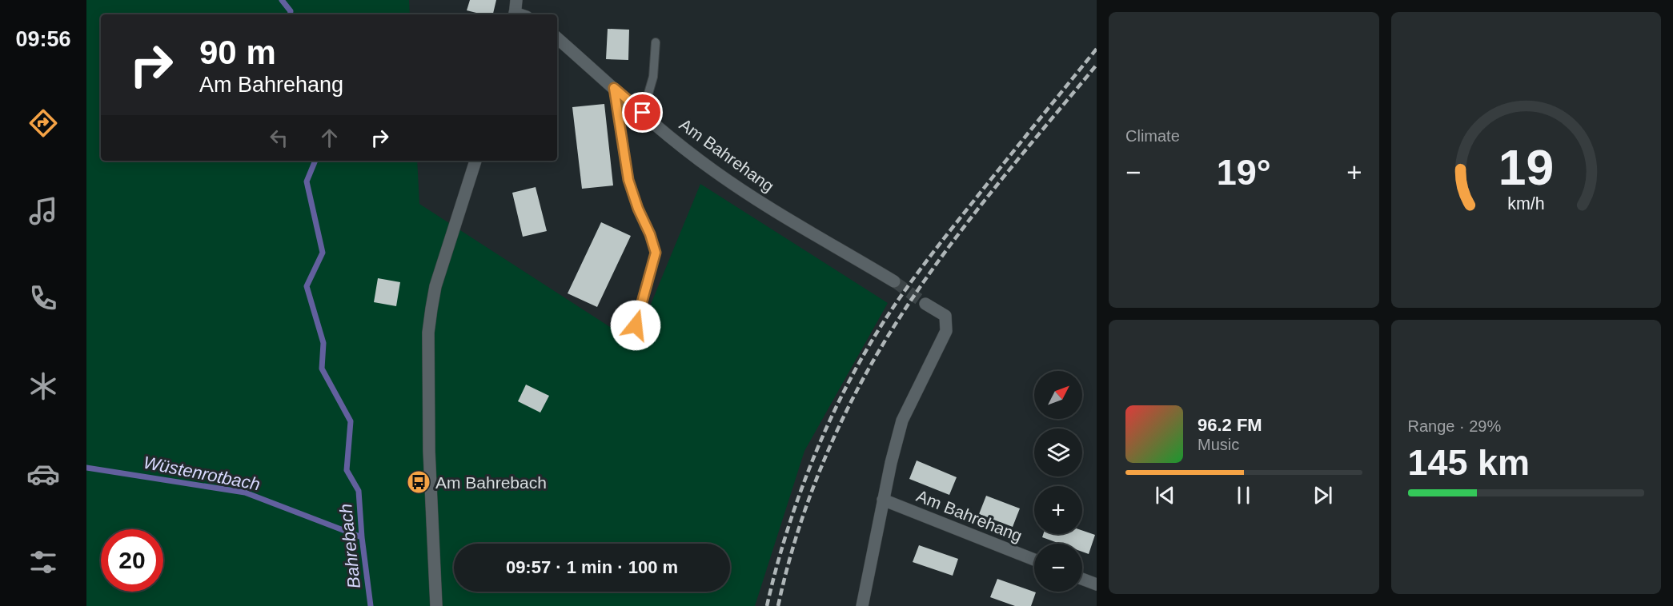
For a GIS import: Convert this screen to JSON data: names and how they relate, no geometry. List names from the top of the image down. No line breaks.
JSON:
{"streets":{"street":["Am Bahrehang"]},"water":["Wüstenrotbach","Bahrebach"],"places":{"bus stop":["Am Bahrebach"]},"north":"top right","page":{"tabs":"09:56","tile":["Climate",["Range · 29%","145 km"]],"turn":["90 m","Am Bahrehang"],"heat":["−","19°","+"],"map_buttons":["+","−"],"song":["96.2 FM","Music"],"limit":"20","trip":"09:57 · 1 min · 100 m","gauge":["19","km/h"]}}
